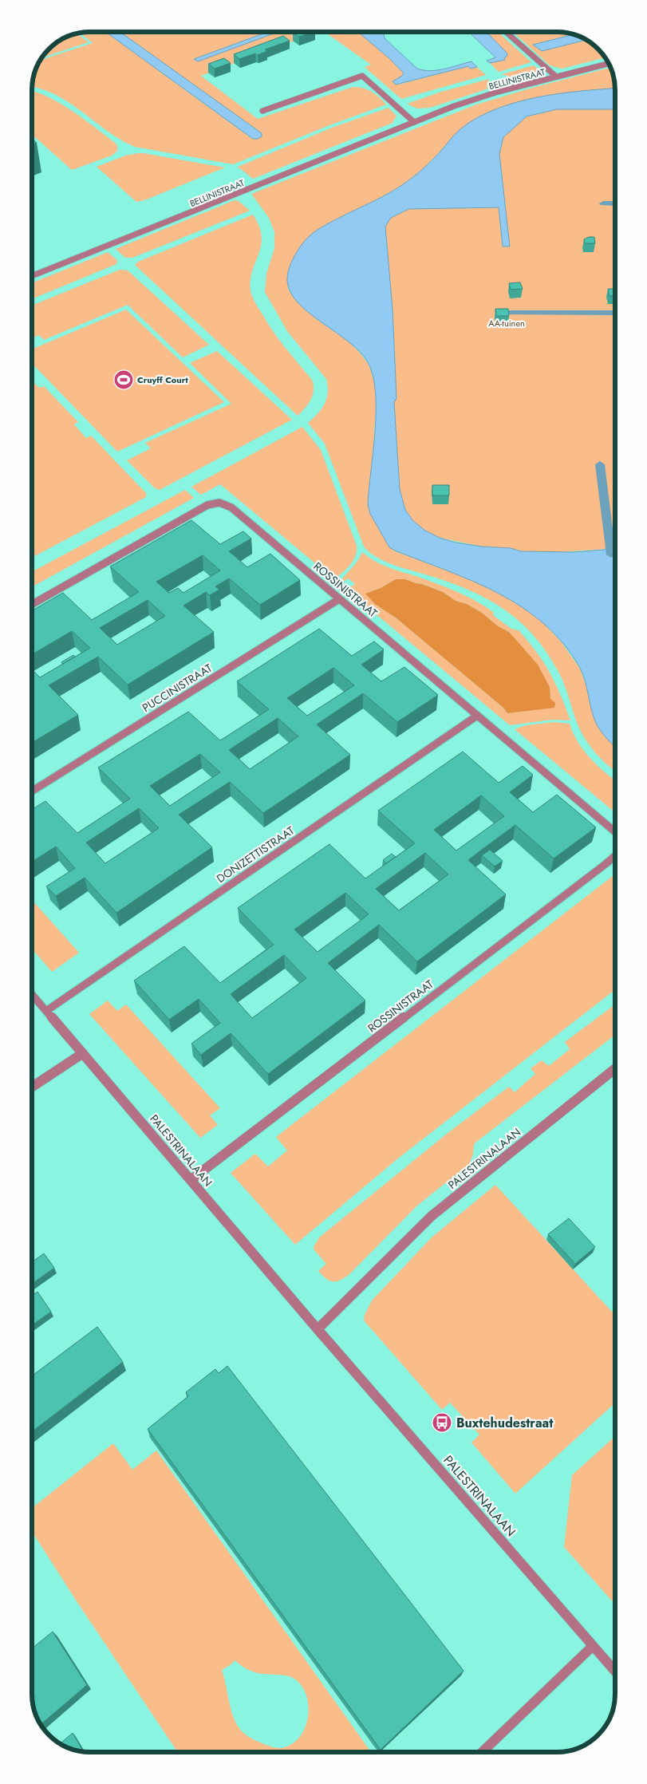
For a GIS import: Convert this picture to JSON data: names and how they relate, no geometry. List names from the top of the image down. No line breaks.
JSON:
{"streets":{"street":["BELLINISTRAAT","ROSSINISTRAAT","PUCCINISTRAAT","DONIZETTISTRAAT","PALESTRINALAAN"]},"crossings":[["ROSSINISTRAAT","PUCCINISTRAAT"],["ROSSINISTRAAT","DONIZETTISTRAAT"],["ROSSINISTRAAT","PALESTRINALAAN"],["DONIZETTISTRAAT","PALESTRINALAAN"]],"parks":["AA-tuinen"],"places":{"sports":["Cruyff Court"],"bus stop":["Buxtehudestraat"]}}
